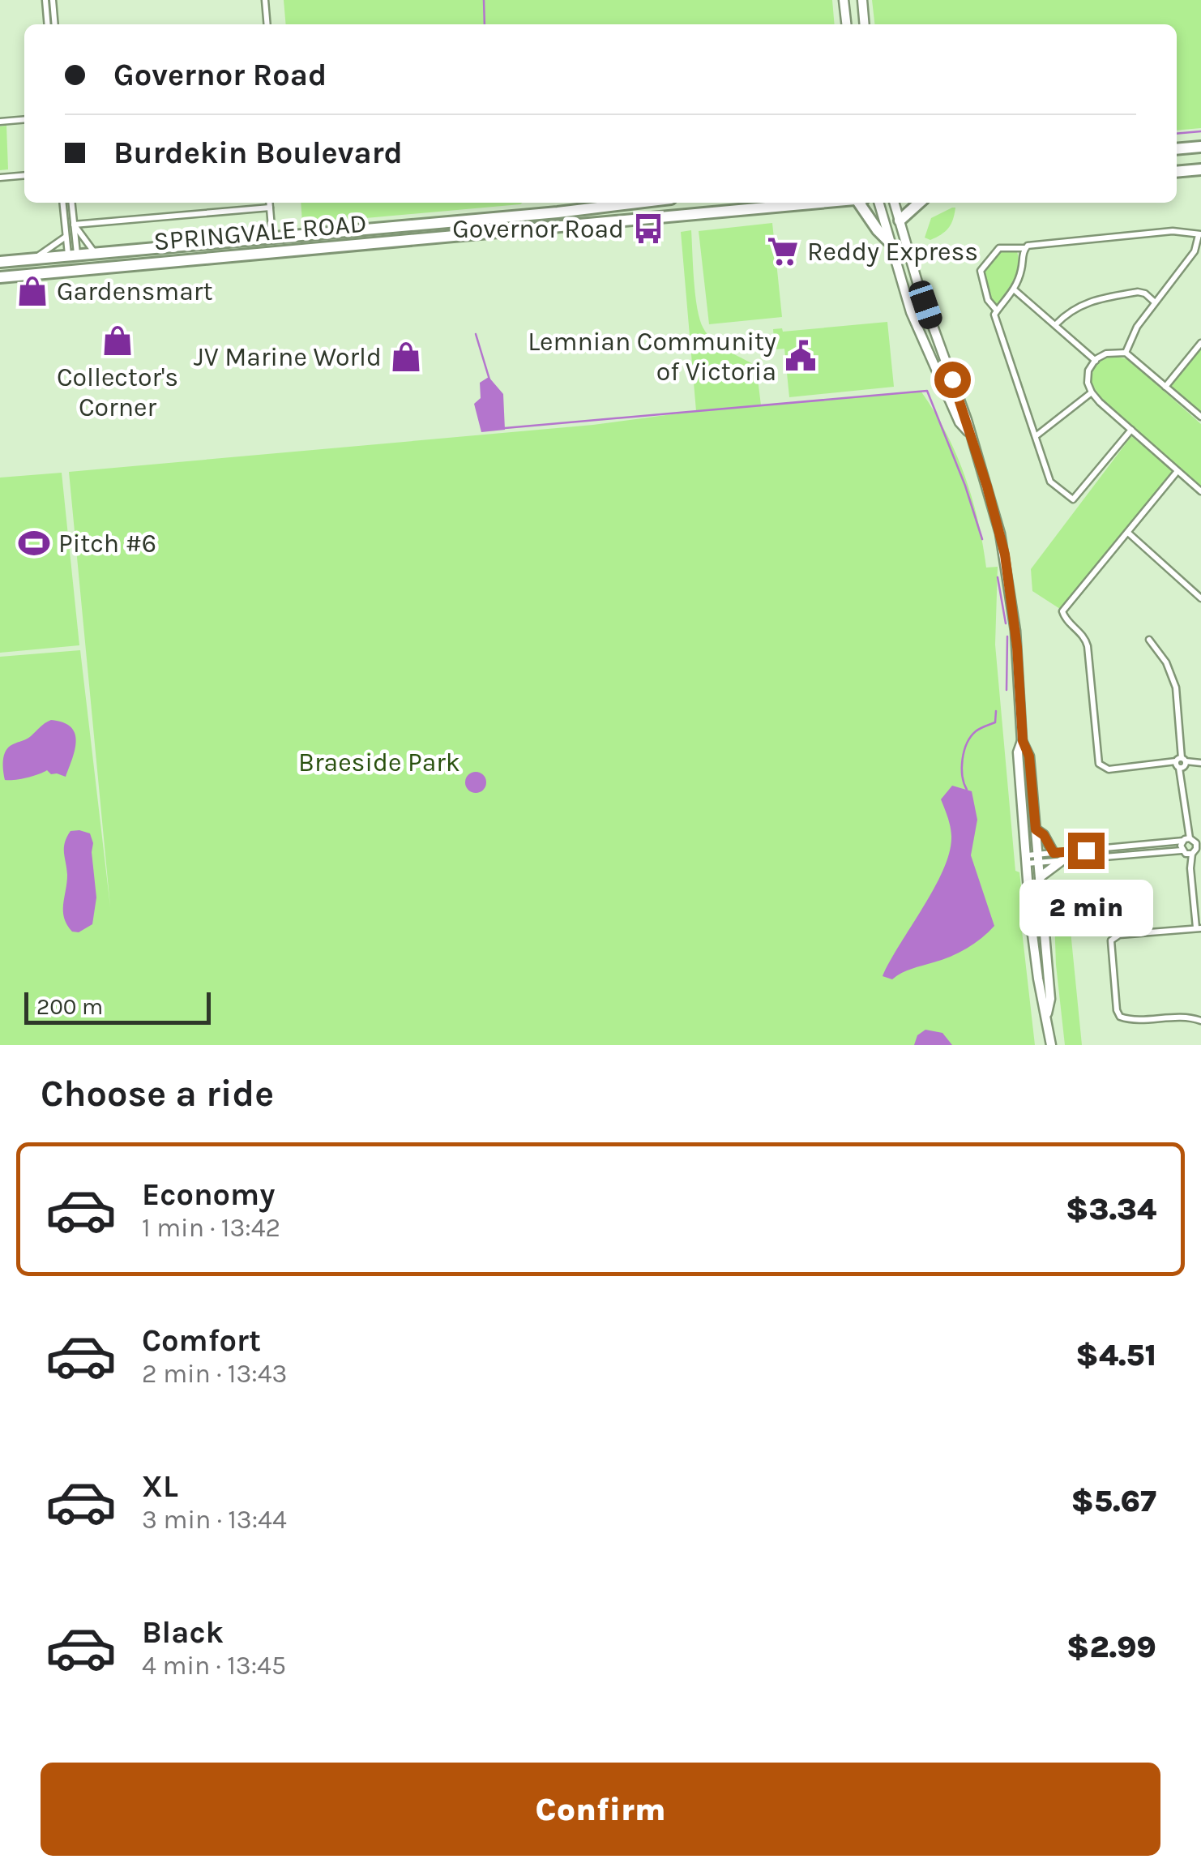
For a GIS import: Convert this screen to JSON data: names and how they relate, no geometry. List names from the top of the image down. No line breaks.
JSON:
{"streets":{"highway":["SPRINGVALE ROAD"]},"parks":["Braeside Park"],"places":{"bus stop":["Governor Road"],"supermarket":["Reddy Express"],"shop":["Gardensmart","Collector's Corner","JV Marine World"],"public building":["Lemnian Community of Victoria"],"sports":["Pitch #6"]},"scale_bar":"200 m","page":{"banner":["Governor Road","Burdekin Boulevard"],"bubble":"2 min","scale":"200 m","heading":"Choose a ride","list":[{"name":"Economy","note":"1 min · 13:42","value":"$3.34"},{"name":"Comfort","note":"2 min · 13:43","value":"$4.51"},{"name":"XL","note":"3 min · 13:44","value":"$5.67"},{"name":"Black","note":"4 min · 13:45","value":"$2.99"}],"buttons":"Confirm"}}
